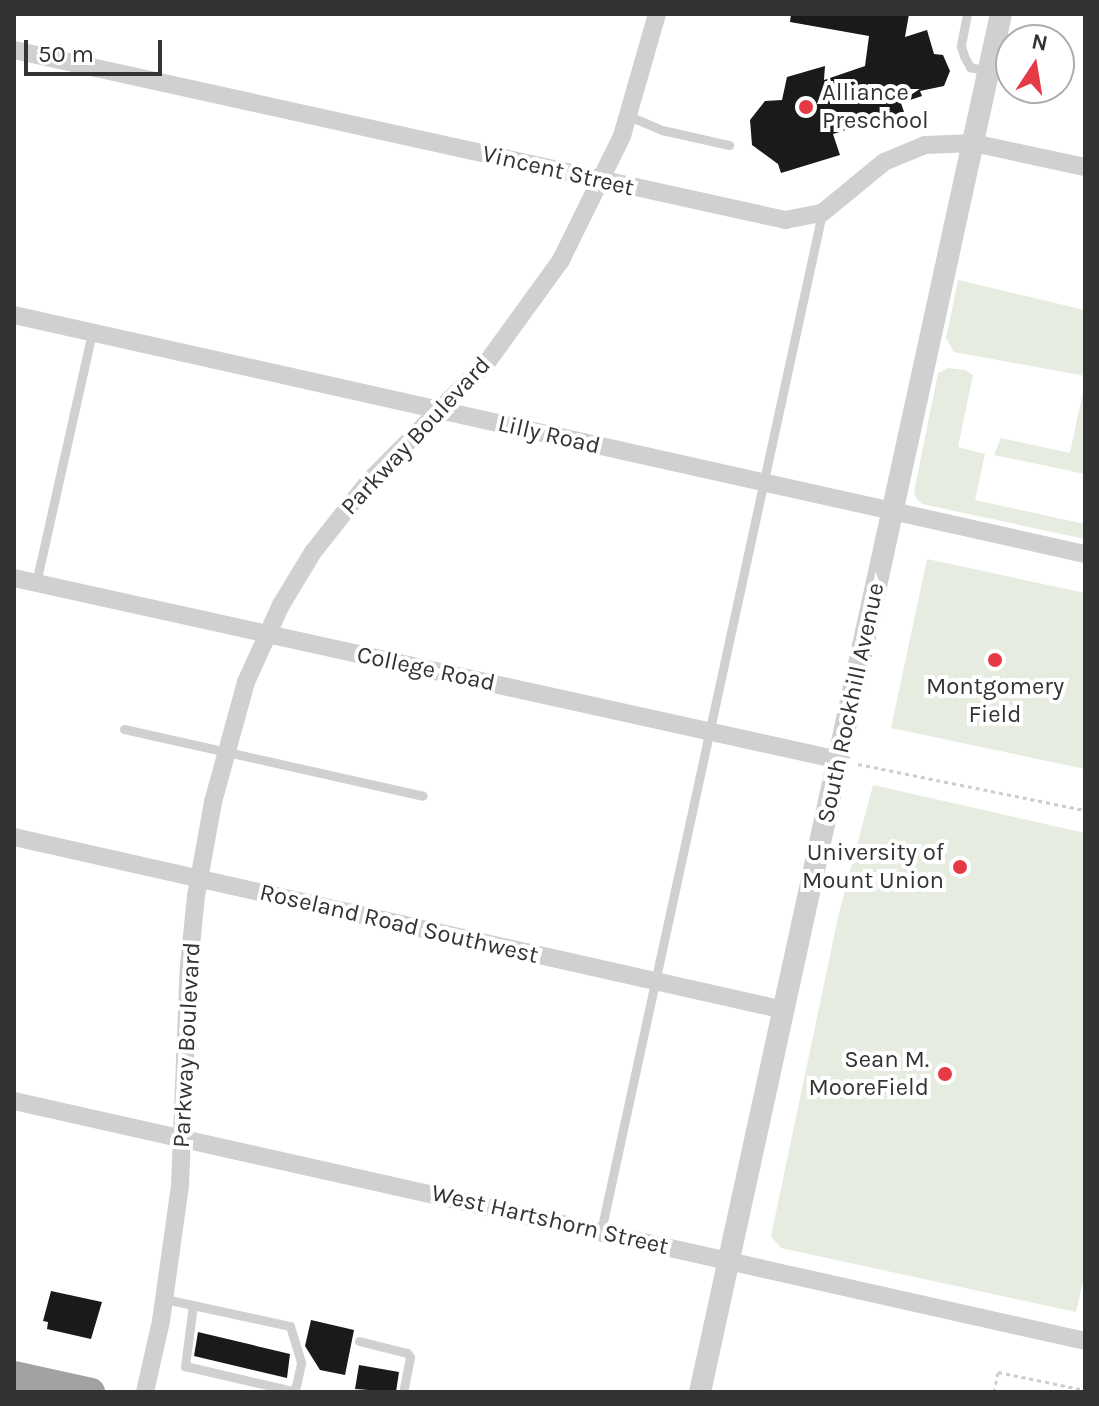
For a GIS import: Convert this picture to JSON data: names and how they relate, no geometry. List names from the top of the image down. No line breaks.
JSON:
{"streets":{"street":["Vincent Street","Lilly Road","Parkway Boulevard","College Road","South Rockhill Avenue","Roseland Road Southwest","West Hartshorn Street"]},"crossings":[["Vincent Street","Parkway Boulevard"],["Vincent Street","South Rockhill Avenue"],["Lilly Road","Parkway Boulevard"],["Lilly Road","South Rockhill Avenue"],["Parkway Boulevard","College Road"],["Parkway Boulevard","Roseland Road Southwest"],["Parkway Boulevard","West Hartshorn Street"],["College Road","South Rockhill Avenue"],["South Rockhill Avenue","Roseland Road Southwest"],["South Rockhill Avenue","West Hartshorn Street"]],"places":["Alliance Preschool","Montgomery Field","University of Mount Union","Sean M. MooreField"],"scale_bar":"50 m","north":"top"}
